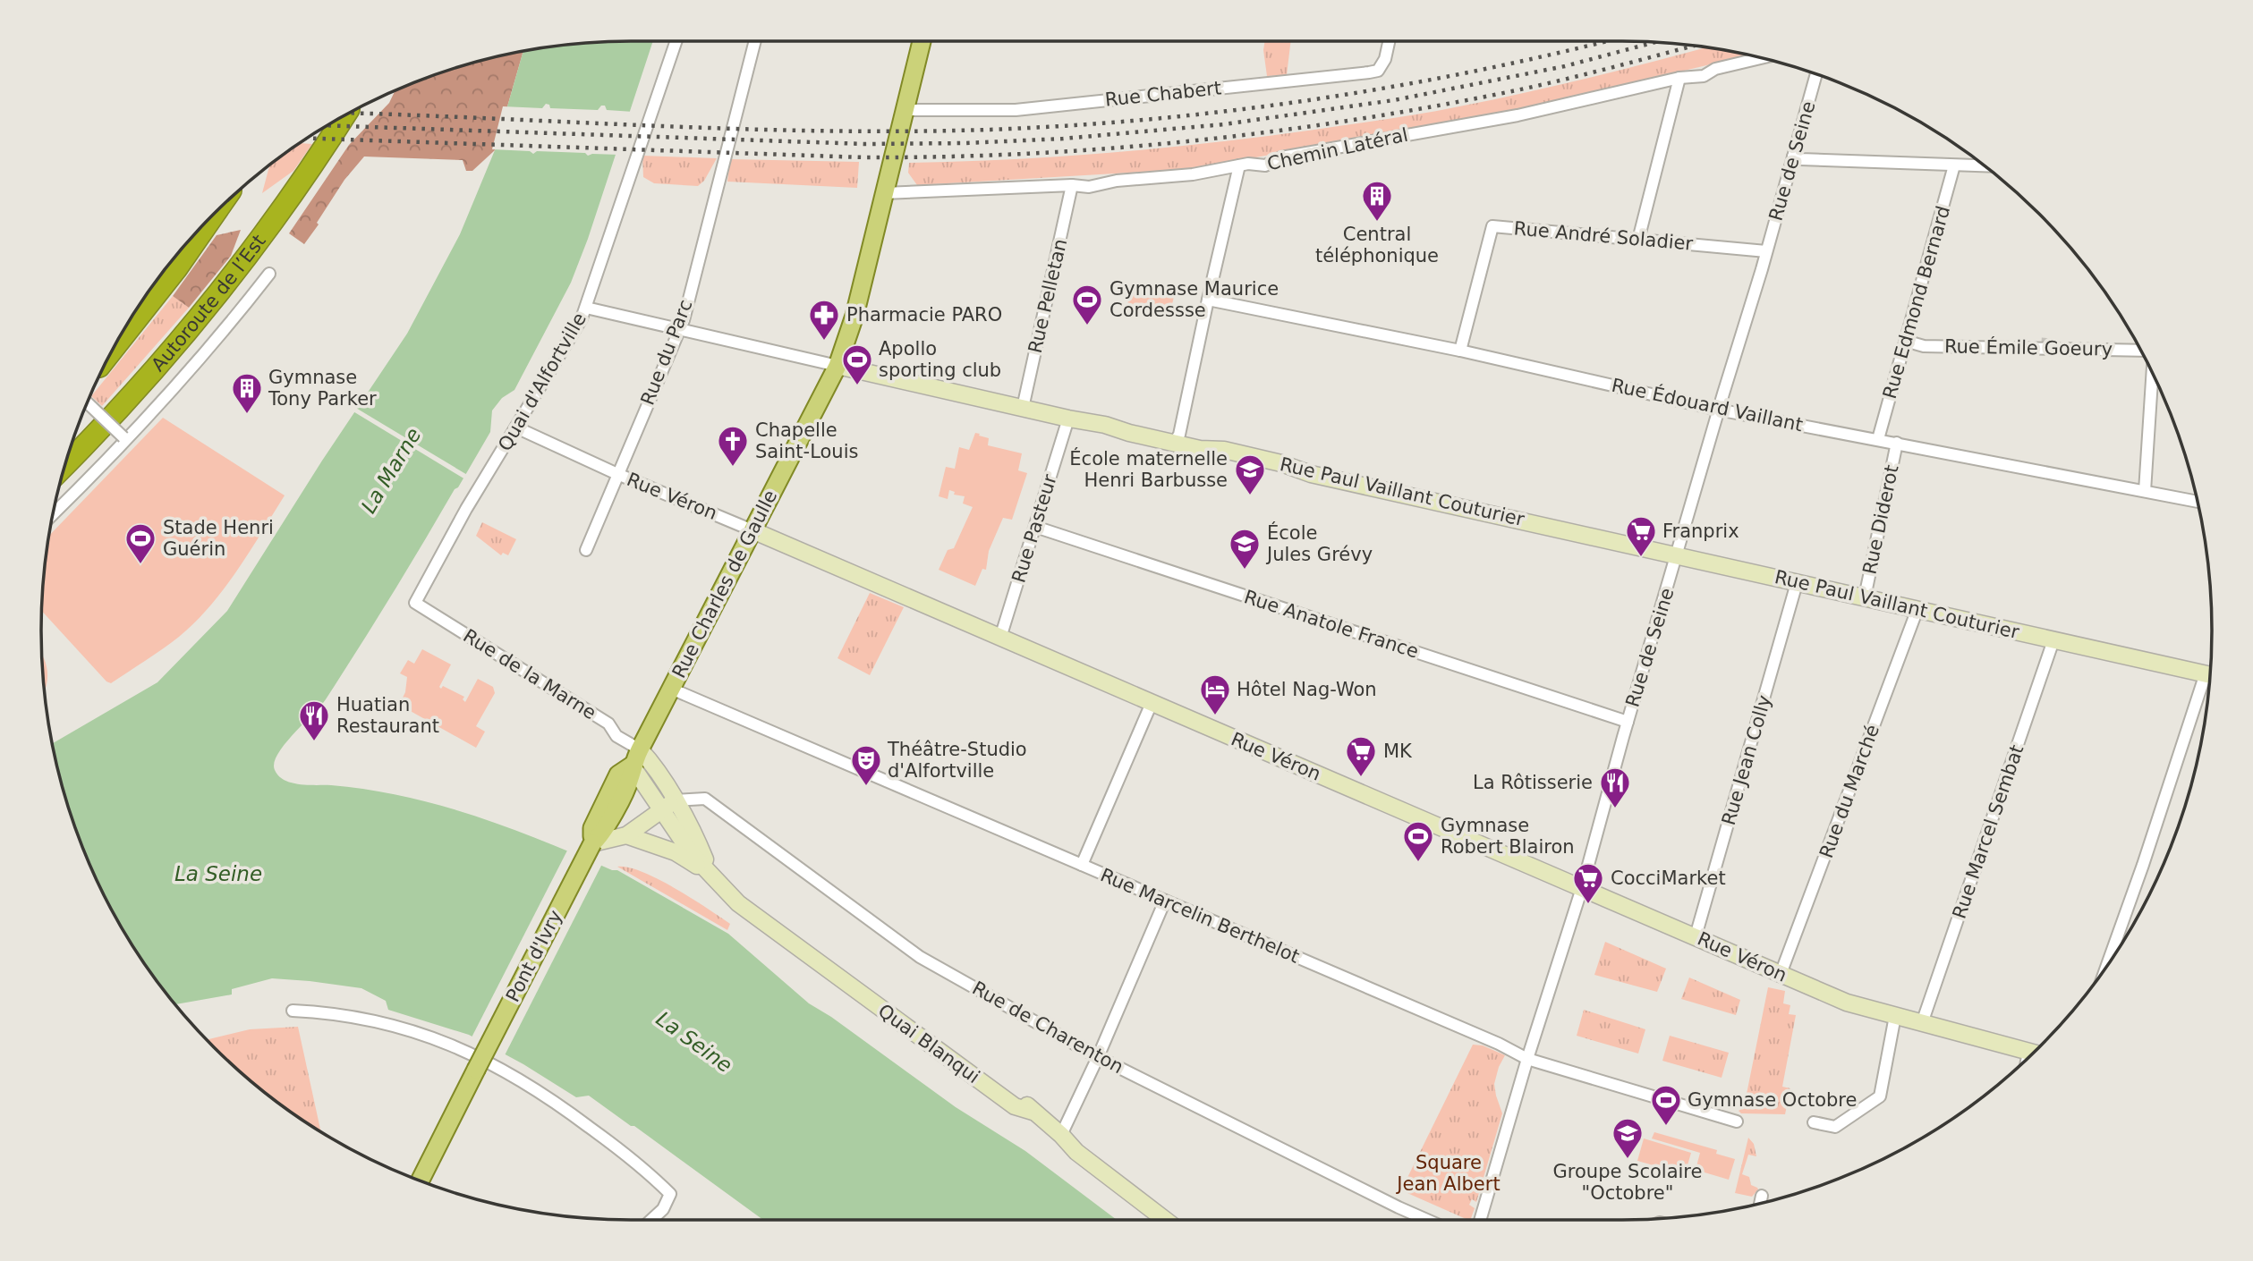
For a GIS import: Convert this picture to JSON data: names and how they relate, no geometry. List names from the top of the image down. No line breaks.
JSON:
{"streets":{"highway":["Autoroute de l’Est"],"main road":["Rue Charles de Gaulle","Pont d'Ivry"],"street":["Rue Chabert","Chemin Latéral","Rue de Seine","Rue André Soladier","Rue Pelletan","Rue Edmond Bernard","Rue Émile Goeury","Rue du Parc","Quai d'Alfortville","Rue Édouard Vaillant","Rue Paul Vaillant Couturier","Rue Véron","Rue Diderot","Rue Pasteur","Rue Anatole France","Rue de la Marne","Rue Jean Colly","Rue du Marché","Rue Marcel Sembat","Rue Marcelin Berthelot","Rue de Charenton","Quai Blanqui"]},"crossings":[["Rue Chabert","Rue Charles de Gaulle"],["Chemin Latéral","Rue Pelletan"],["Chemin Latéral","Rue Charles de Gaulle"],["Rue de Seine","Rue André Soladier"],["Rue de Seine","Rue Édouard Vaillant"],["Rue de Seine","Rue Paul Vaillant Couturier"],["Rue de Seine","Rue Véron"],["Rue de Seine","Rue Anatole France"],["Rue de Seine","Rue Marcelin Berthelot"],["Rue André Soladier","Rue Édouard Vaillant"],["Rue Pelletan","Rue Paul Vaillant Couturier"],["Rue Edmond Bernard","Rue Émile Goeury"],["Rue Edmond Bernard","Rue Édouard Vaillant"],["Rue du Parc","Rue Paul Vaillant Couturier"],["Rue du Parc","Rue Véron"],["Quai d'Alfortville","Rue Paul Vaillant Couturier"],["Quai d'Alfortville","Rue Véron"],["Quai d'Alfortville","Rue de la Marne"],["Rue Édouard Vaillant","Rue Diderot"],["Rue Paul Vaillant Couturier","Rue Diderot"],["Rue Paul Vaillant Couturier","Rue Pasteur"],["Rue Paul Vaillant Couturier","Rue Charles de Gaulle"],["Rue Paul Vaillant Couturier","Rue Jean Colly"],["Rue Paul Vaillant Couturier","Rue du Marché"],["Rue Paul Vaillant Couturier","Rue Marcel Sembat"],["Rue Véron","Rue Pasteur"],["Rue Véron","Rue Charles de Gaulle"],["Rue Véron","Rue Jean Colly"],["Rue Véron","Rue du Marché"],["Rue Véron","Rue Marcel Sembat"],["Rue Pasteur","Rue Anatole France"],["Rue Charles de Gaulle","Rue de la Marne"],["Rue Charles de Gaulle","Rue Marcelin Berthelot"],["Rue Charles de Gaulle","Pont d'Ivry"],["Rue Charles de Gaulle","Quai Blanqui"],["Rue de la Marne","Quai Blanqui"],["Rue de Charenton","Quai Blanqui"]],"water":["La Marne","La Seine"],"parks":["Square Jean Albert"],"places":{"building":["Central téléphonique","Gymnase Tony Parker"],"sports":["Gymnase Maurice Cordessse","Apollo sporting club","Stade Henri Guérin","Gymnase Robert Blairon","Gymnase Octobre"],"pharmacy":["Pharmacie PARO"],"church":["Chapelle Saint-Louis"],"school or university":["École maternelle Henri Barbusse","École Jules Grévy","Groupe Scolaire \"Octobre\""],"supermarket":["Franprix","MK","CocciMarket"],"hotel":["Hôtel Nag-Won"],"restaurant":["Huatian Restaurant","La Rôtisserie"],"theatre":["Théâtre-Studio d'Alfortville"]}}
